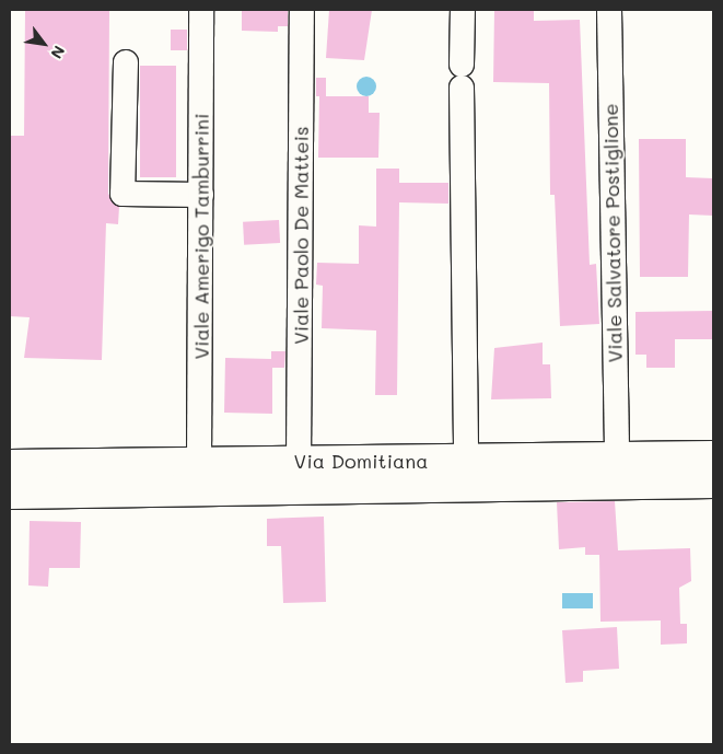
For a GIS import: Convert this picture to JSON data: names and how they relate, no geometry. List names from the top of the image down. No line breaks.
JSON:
{"streets":{"main road":["Via Domitiana"],"street":["Viale Salvatore Postiglione","Viale Paolo De Matteis","Viale Amerigo Tamburrini"]},"crossings":[["Viale Salvatore Postiglione","Via Domitiana"],["Viale Paolo De Matteis","Via Domitiana"],["Viale Amerigo Tamburrini","Via Domitiana"]],"north":"bottom right"}
